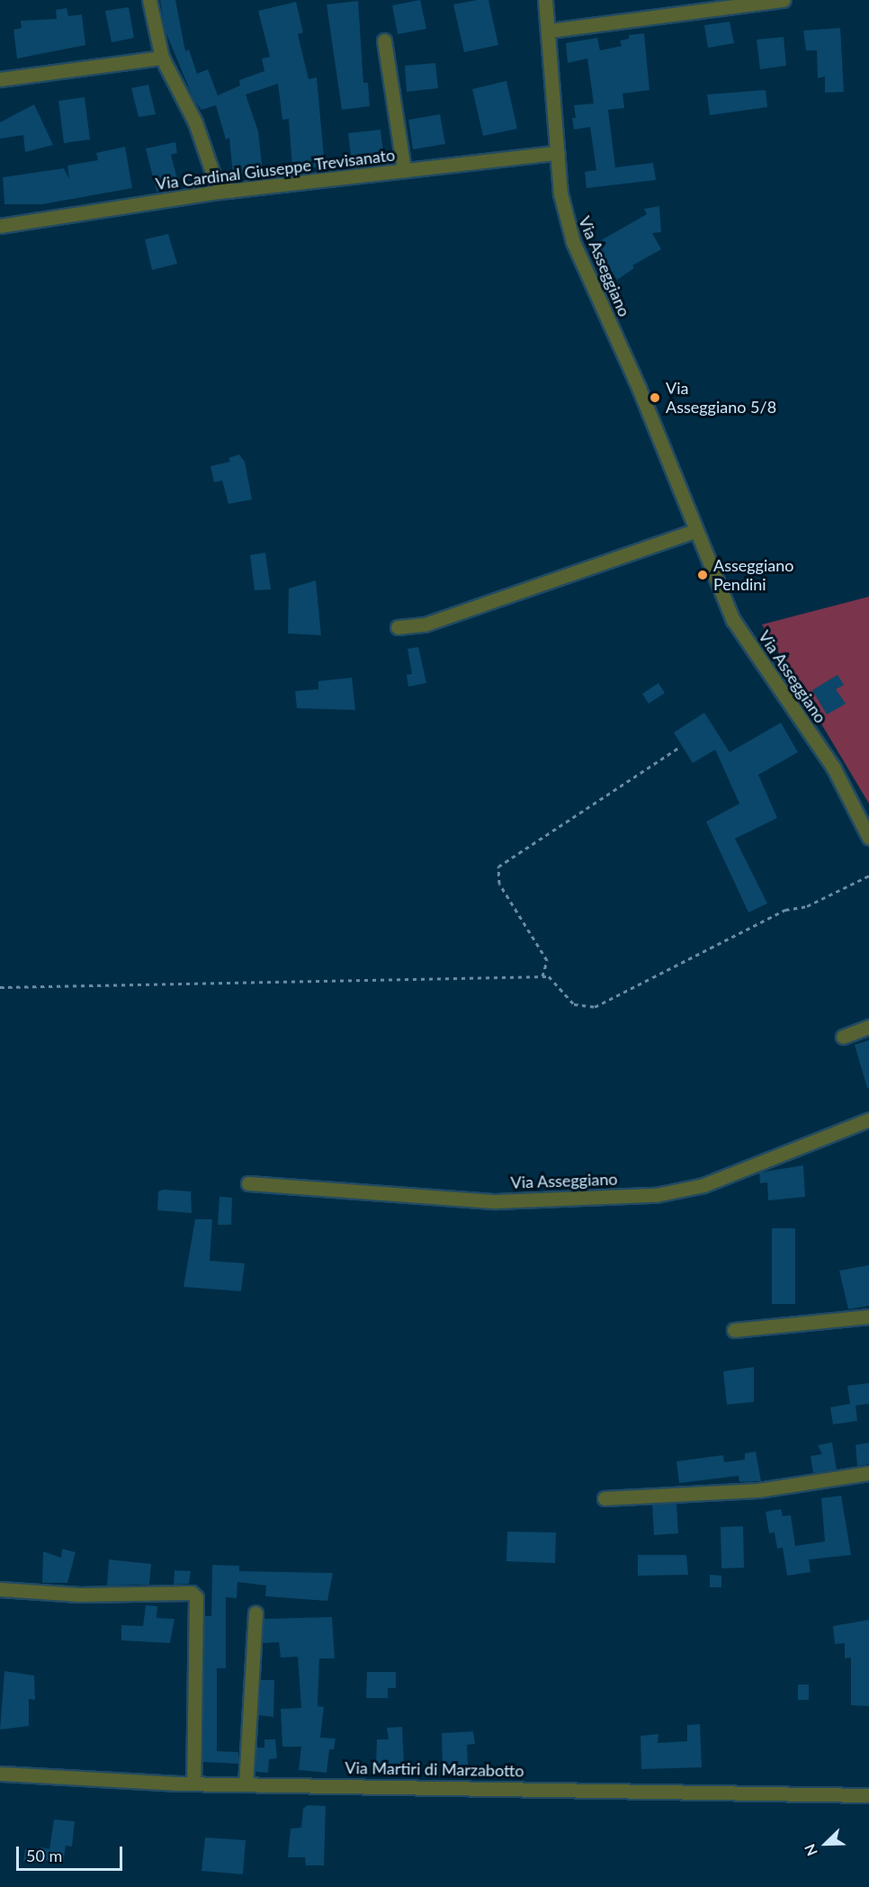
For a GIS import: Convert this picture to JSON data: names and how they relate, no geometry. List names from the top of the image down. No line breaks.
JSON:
{"streets":{"street":["Via Cardinal Giuseppe Trevisanato","Via Asseggiano","Via Martiri di Marzabotto"]},"crossings":[["Via Cardinal Giuseppe Trevisanato","Via Asseggiano"]],"places":["Via Asseggiano 5/8","Asseggiano Pendini"],"scale_bar":"50 m","north":"bottom left"}
